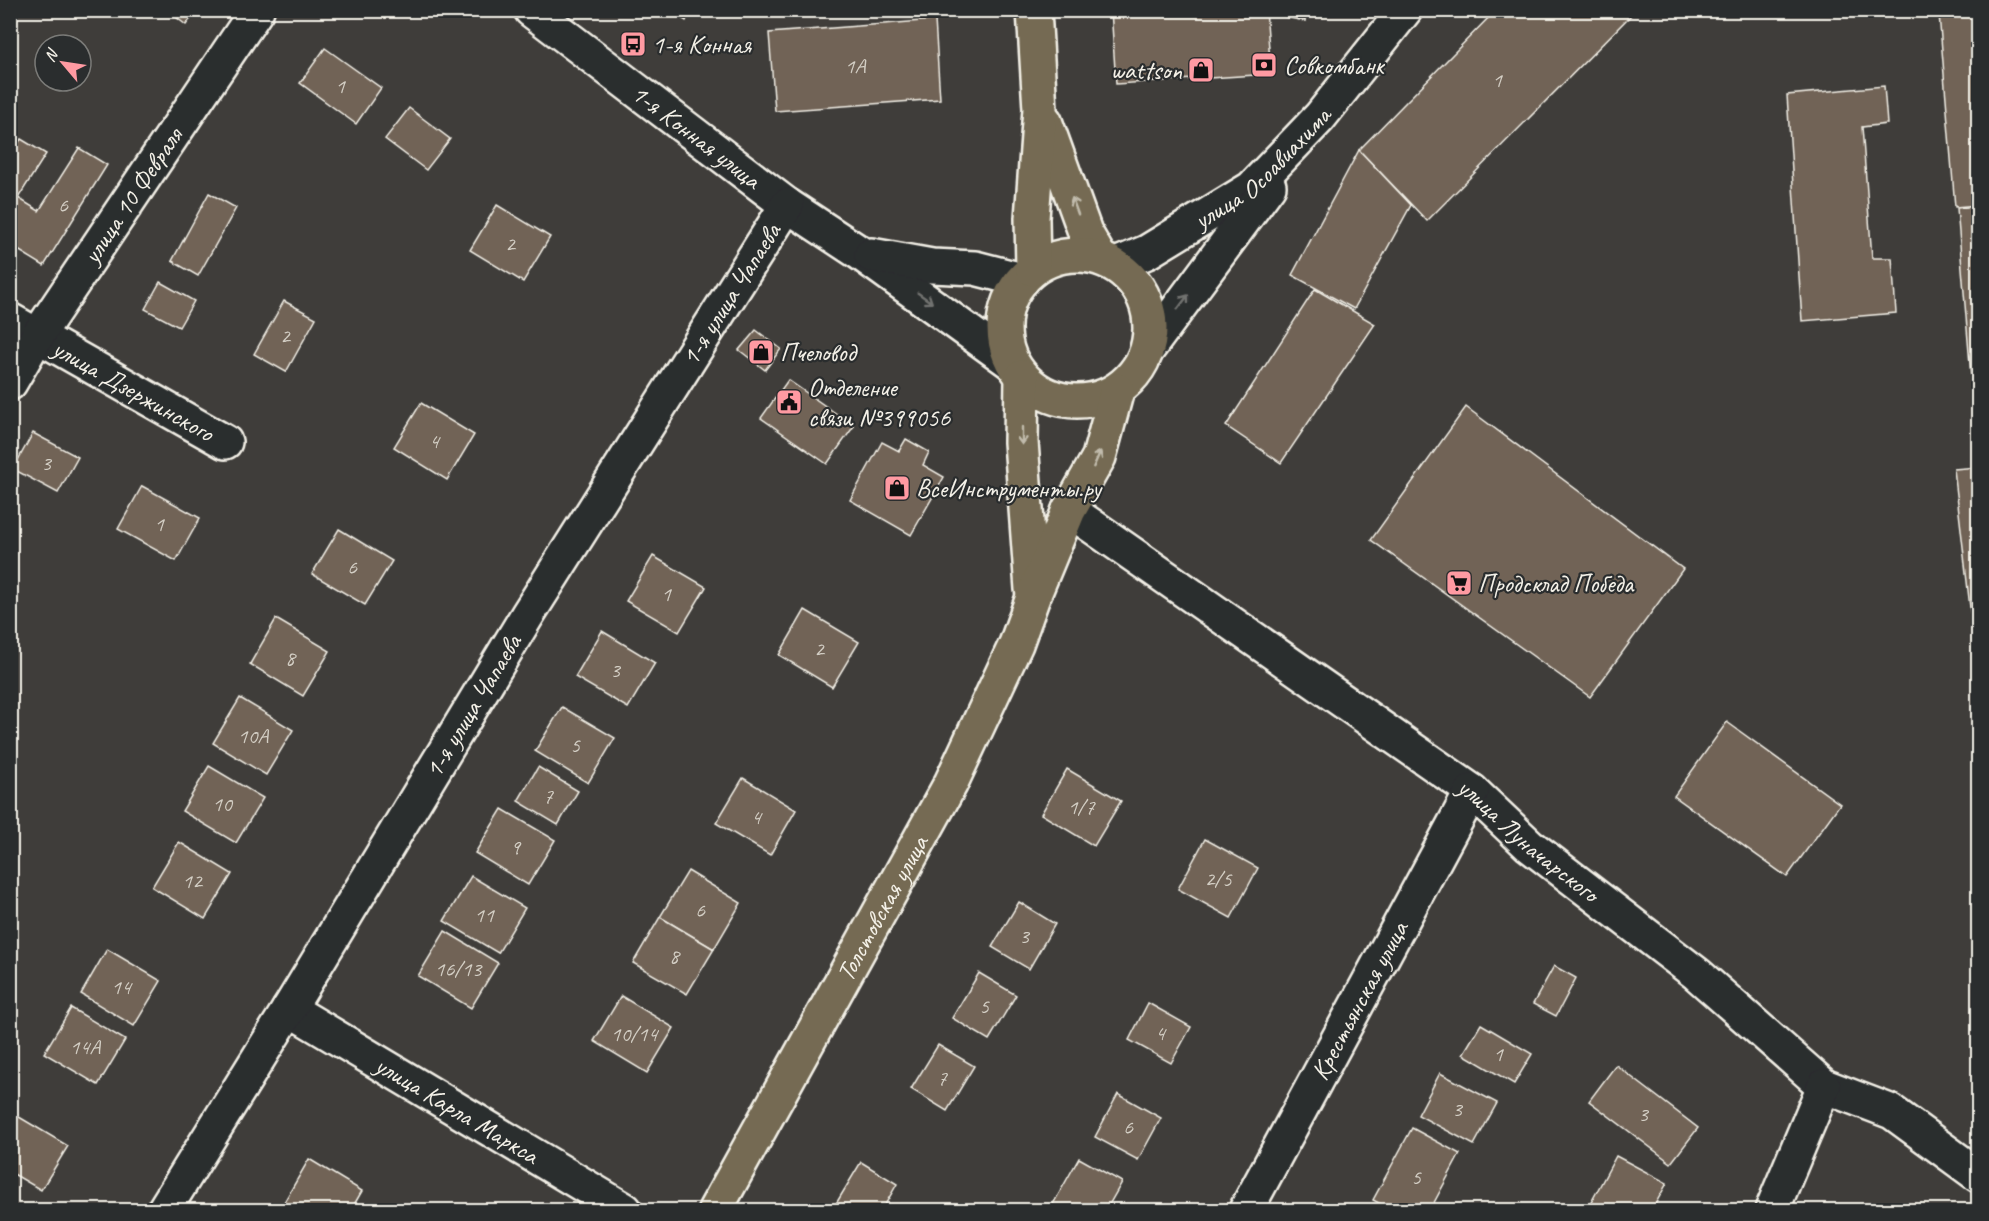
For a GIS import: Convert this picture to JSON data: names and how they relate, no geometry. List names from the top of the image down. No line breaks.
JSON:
{"streets":{"main road":["Толстовская улица"],"street":["1-я Конная улица","улица Осоавиахима","улица 10 Февраля","1-я улица Чапаева","улица Дзержинского","улица Луначарского","Крестьянская улица","улица Карла Маркса"]},"crossings":[["1-я Конная улица","улица Осоавиахима"],["1-я Конная улица","1-я улица Чапаева"],["1-я Конная улица","Толстовская улица"],["улица Осоавиахима","Толстовская улица"],["улица 10 Февраля","улица Дзержинского"],["1-я улица Чапаева","улица Карла Маркса"],["улица Луначарского","Толстовская улица"],["улица Луначарского","Крестьянская улица"]],"places":{"bus stop":["1-я Конная"],"bank":["Совкомбанк"],"shop":["wattson","Пчеловод","ВсеИнструменты.ру"],"public building":["Отделение связи №399056"],"supermarket":["Продсклад Победа"]},"house_numbers":["1А","1","1","6","2","2","4","3","1","6","1","2","8","3","10А","5","7","10","1/7","4","9","2/5","12","6","11","3","8","16/13","14","5","4","10/14","14А","1","7","3","3","6","5"],"north":"top left"}
